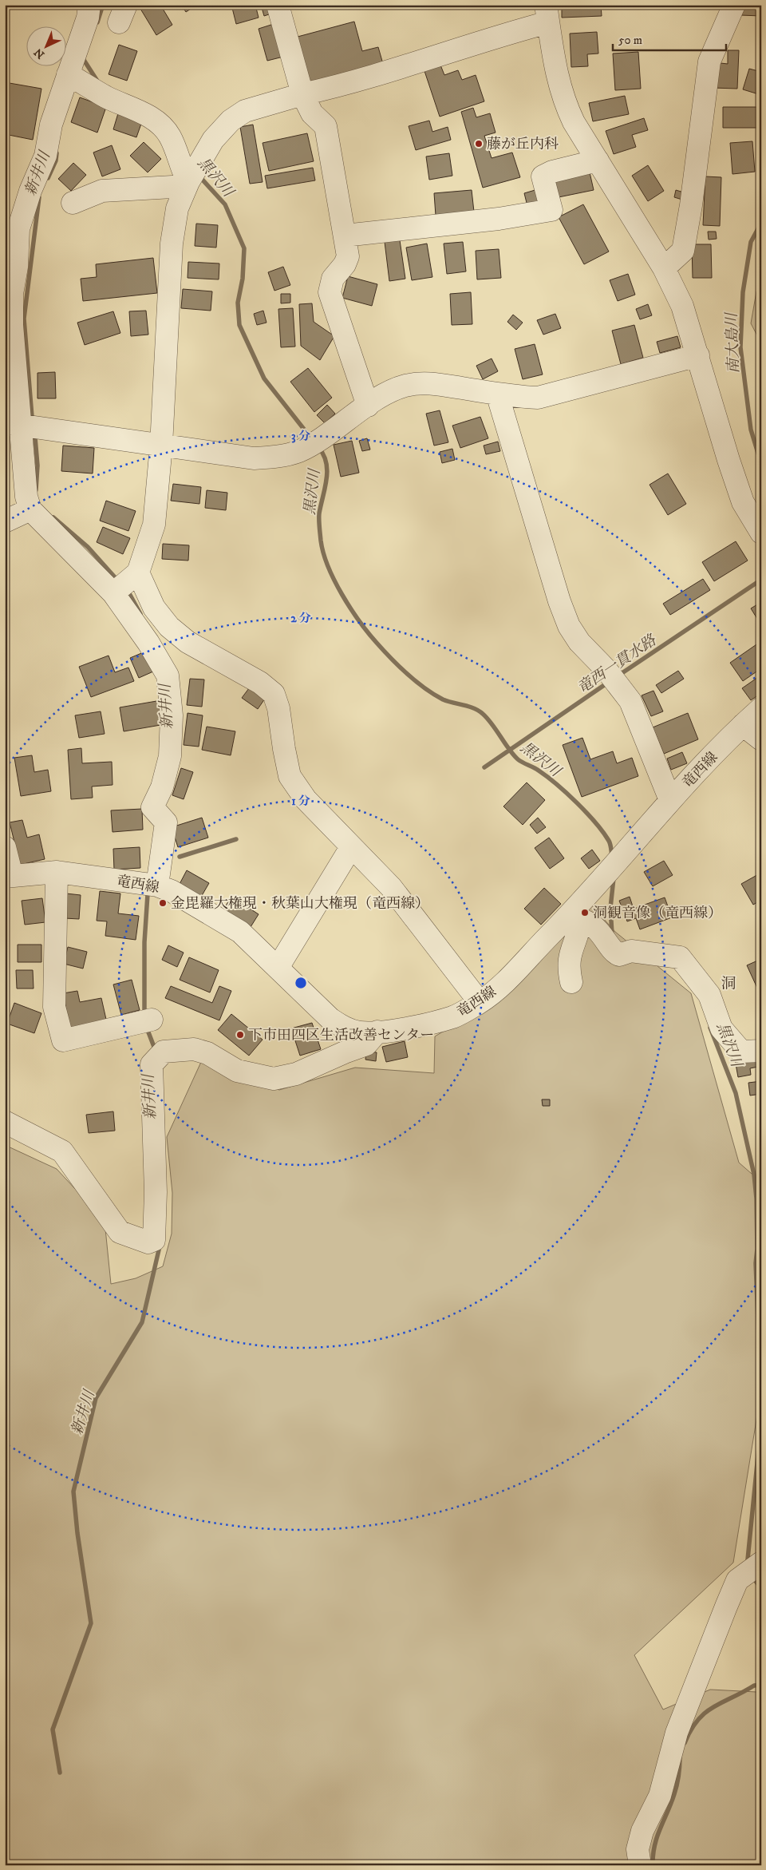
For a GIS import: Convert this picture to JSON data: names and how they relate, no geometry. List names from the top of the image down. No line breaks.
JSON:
{"streets":{"street":["竜西線"]},"districts":["洞"],"water":["新井川","黒沢川","南大島川","竜西一貫水路"],"places":["藤が丘内科","金毘羅大権現・秋葉山大権現（竜西線）","洞観音像（竜西線）","下市田四区生活改善センター"],"scale_bar":"50 m","north":"bottom left","rings":["3 分","2 分","1 分"]}
